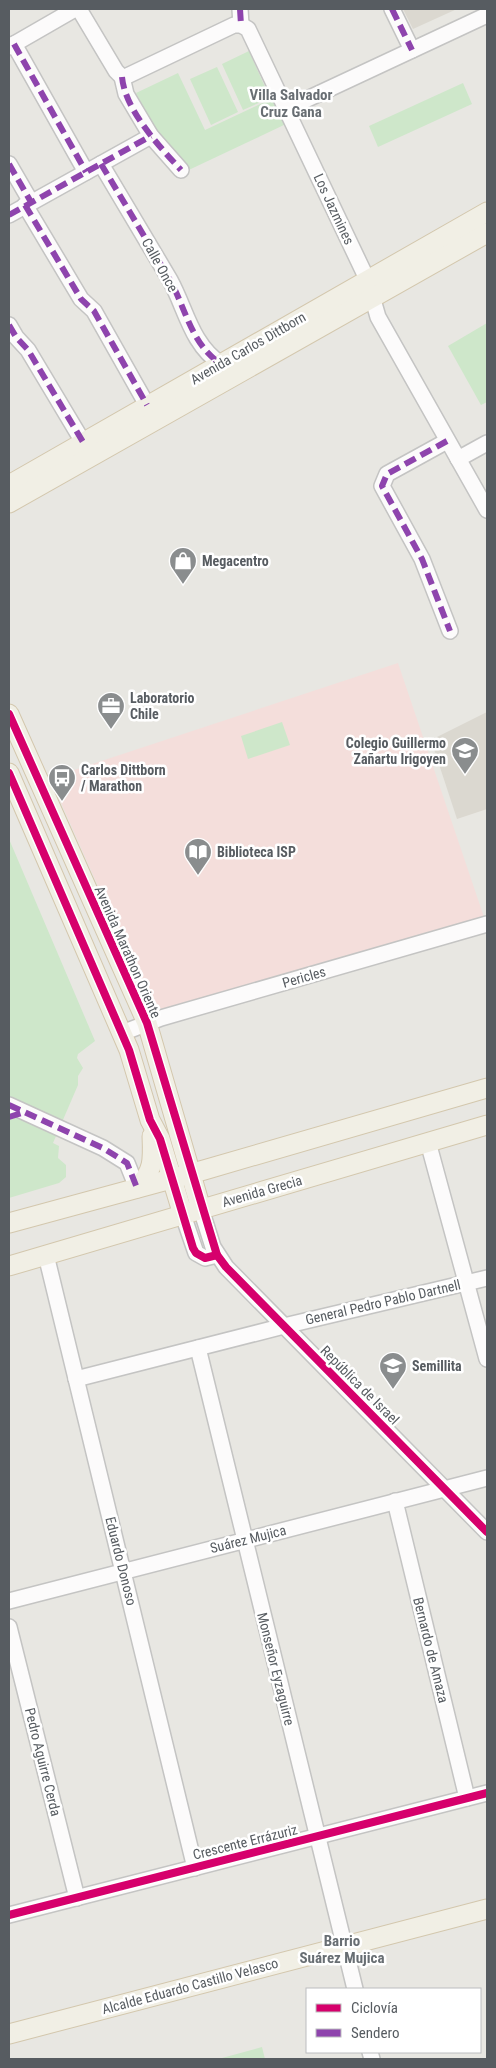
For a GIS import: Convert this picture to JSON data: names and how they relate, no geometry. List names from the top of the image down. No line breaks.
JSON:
{"streets":{"main road":["Avenida Carlos Dittborn","Avenida Marathon Oriente","Avenida Grecia","Alcalde Eduardo Castillo Velasco"],"street":["Los Jazmines","Calle Once","Pericles","General Pedro Pablo Dartnell","República de Israel","Suárez Mujica","Eduardo Donoso","Bernardo de Amaza","Monseñor Eyzaguirre","Pedro Aguirre Cerda","Crescente Errázuriz"]},"crossings":[["Los Jazmines","Avenida Carlos Dittborn"],["Calle Once","Avenida Carlos Dittborn"],["Avenida Marathon Oriente","Pericles"],["Avenida Marathon Oriente","Avenida Grecia"],["Avenida Marathon Oriente","República de Israel"],["Avenida Grecia","República de Israel"],["Avenida Grecia","Eduardo Donoso"],["General Pedro Pablo Dartnell","República de Israel"],["General Pedro Pablo Dartnell","Eduardo Donoso"],["General Pedro Pablo Dartnell","Monseñor Eyzaguirre"],["República de Israel","Suárez Mujica"],["Suárez Mujica","Eduardo Donoso"],["Suárez Mujica","Bernardo de Amaza"],["Suárez Mujica","Monseñor Eyzaguirre"],["Eduardo Donoso","Crescente Errázuriz"],["Bernardo de Amaza","Crescente Errázuriz"],["Monseñor Eyzaguirre","Crescente Errázuriz"],["Monseñor Eyzaguirre","Alcalde Eduardo Castillo Velasco"],["Pedro Aguirre Cerda","Crescente Errázuriz"]],"districts":["Villa Salvador Cruz Gana","Barrio Suárez Mujica"],"places":{"shop":["Megacentro"],"office":["Laboratorio Chile"],"school or university":["Colegio Guillermo Zañartu Irigoyen","Semillita"],"bus stop":["Carlos Dittborn / Marathon"],"library":["Biblioteca ISP"]},"legend":["Ciclovía","Sendero"]}
